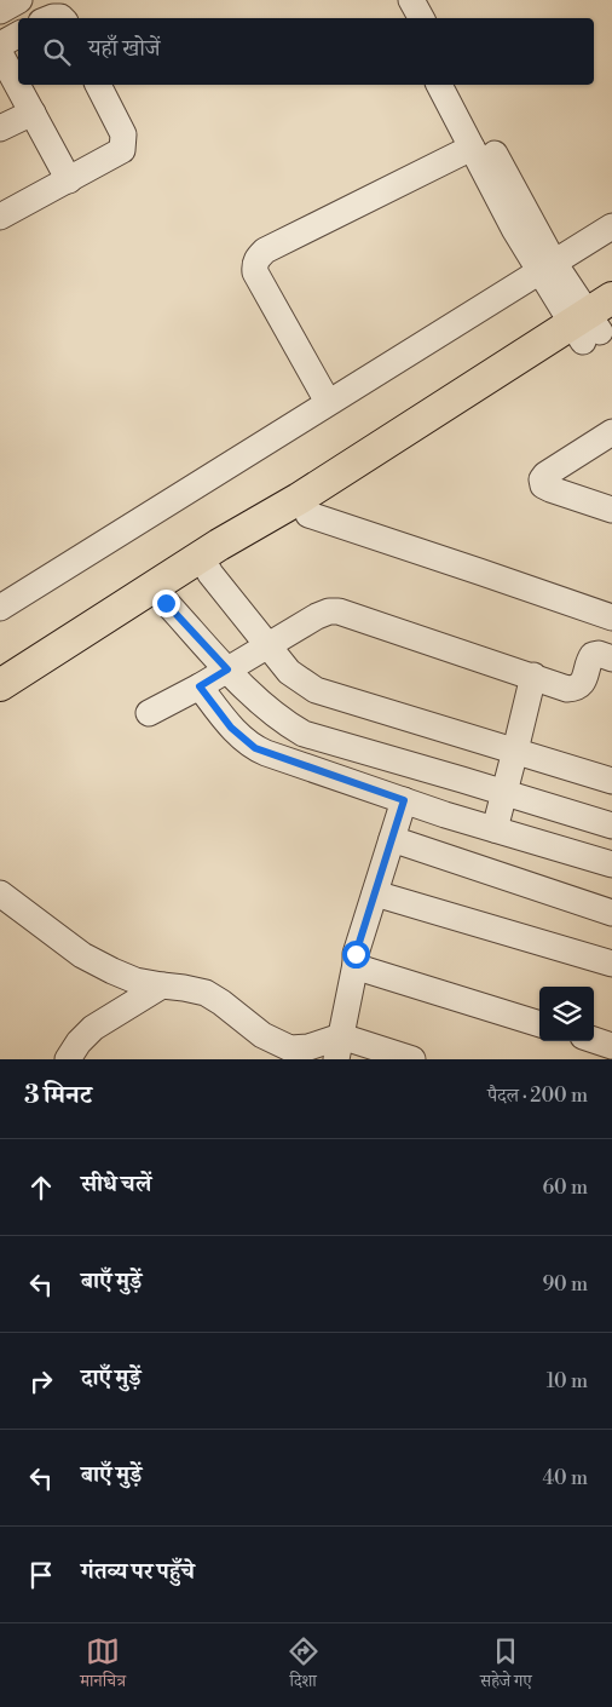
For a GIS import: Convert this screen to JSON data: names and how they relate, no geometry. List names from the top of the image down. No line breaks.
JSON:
{"page":{"search":"यहाँ खोजें","heading":["3 मिनट","पैदल · 200 m"],"list":[["सीधे चलें","60 m"],["बाएँ मुड़ें","90 m"],["दाएँ मुड़ें","10 m"],["बाएँ मुड़ें","40 m"],"गंतव्य पर पहुँचे"],"nav":["मानचित्र","दिशा","सहेजे गए"]}}
